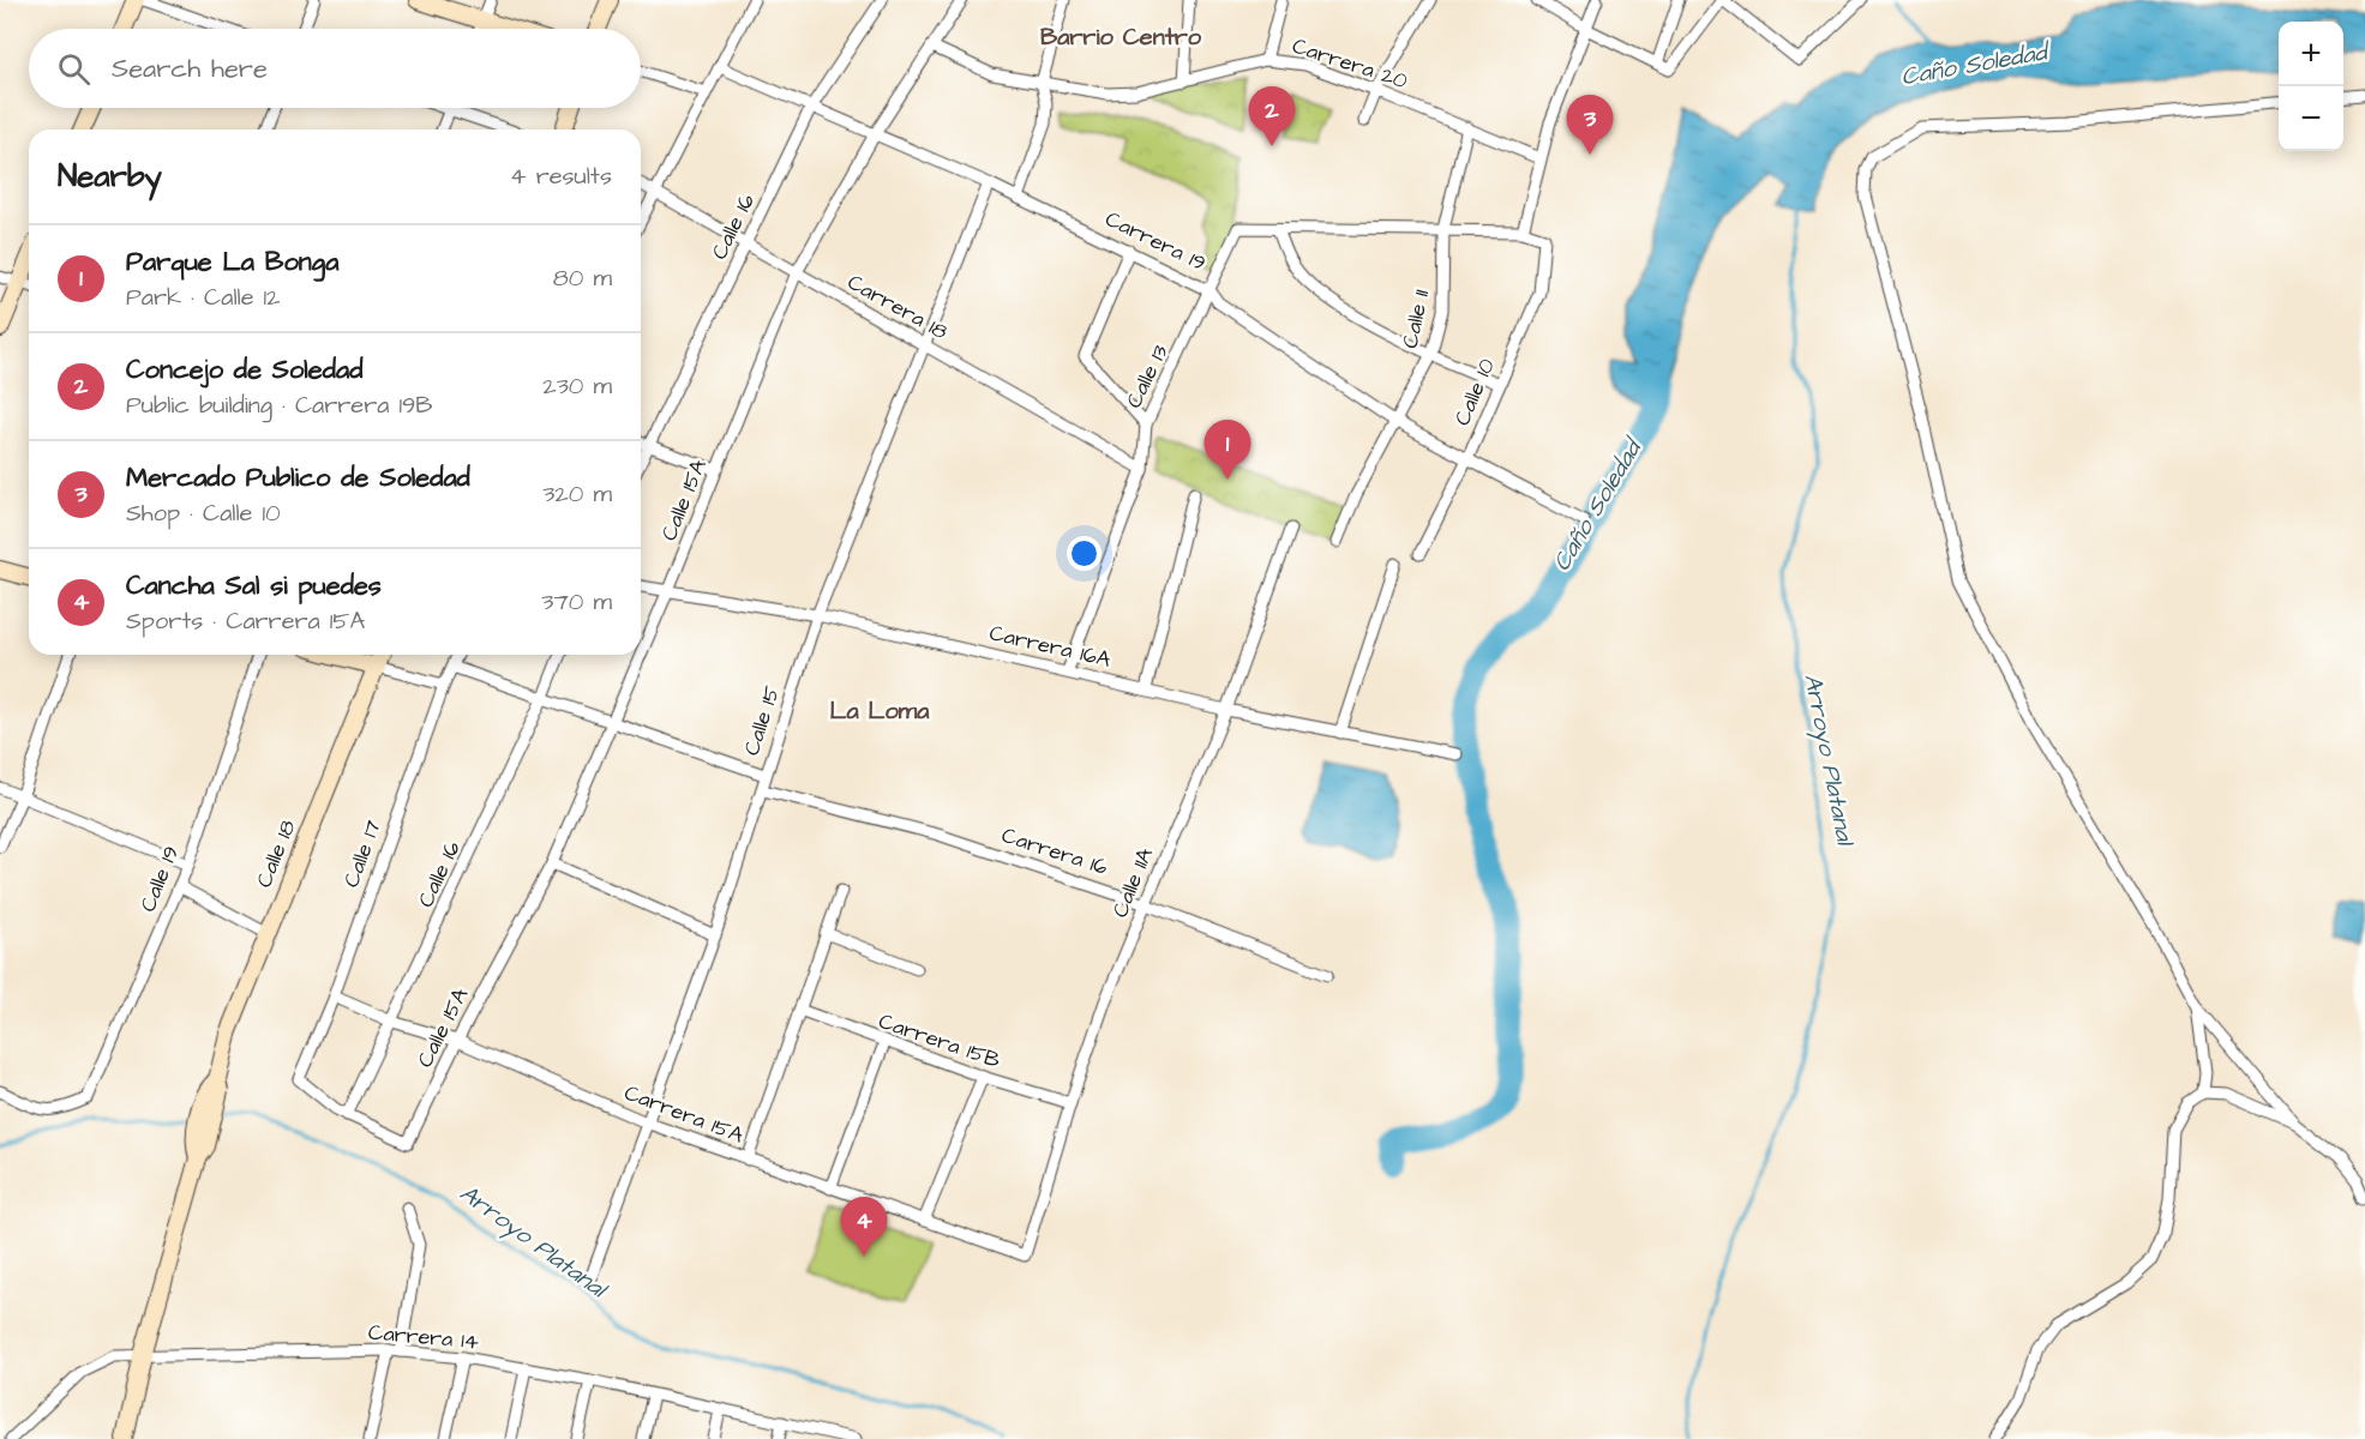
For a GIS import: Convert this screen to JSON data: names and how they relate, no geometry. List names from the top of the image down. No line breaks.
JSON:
{"streets":{"main road":["Calle 18"],"street":["Carrera 20","Calle 16","Carrera 19","Carrera 18","Calle 11","Calle 13","Calle 10","Calle 15A","Carrera 16A","Calle 15","Carrera 16","Calle 17","Calle 19","Calle 11A","Carrera 15B","Carrera 15A","Carrera 14"]},"crossings":[["Carrera 20","Calle 11"],["Carrera 20","Calle 15A"],["Calle 16","Carrera 19"],["Calle 16","Carrera 18"],["Calle 16","Calle 15A"],["Calle 16","Calle 17"],["Calle 16","Carrera 15A"],["Carrera 19","Calle 11"],["Carrera 19","Calle 13"],["Carrera 19","Calle 10"],["Carrera 19","Calle 15A"],["Carrera 19","Calle 15"],["Carrera 18","Calle 13"],["Carrera 18","Calle 15A"],["Carrera 18","Calle 15"],["Calle 13","Carrera 16A"],["Calle 15A","Carrera 16A"],["Calle 15A","Calle 17"],["Calle 15A","Carrera 15A"],["Carrera 16A","Calle 15"],["Carrera 16A","Calle 11A"],["Calle 15","Carrera 16"],["Calle 15","Carrera 15A"],["Carrera 16","Calle 11A"],["Calle 18","Carrera 14"],["Calle 17","Carrera 15A"],["Calle 11A","Carrera 15B"],["Calle 11A","Carrera 15A"]],"districts":["Barrio Centro","La Loma"],"water":["Caño Soledad","Arroyo Platanal"],"page":{"map_buttons":["+","−"],"search":"Search here","pins":["2","3","1","4"],"heading":["Nearby","4 results"],"list":[{"mark":"1","name":"Parque La Bonga","note":"Park · Calle 12","value":"80 m"},{"mark":"2","name":"Concejo de Soledad","note":"Public building · Carrera 19B","value":"230 m"},{"mark":"3","name":"Mercado Publico de Soledad","note":"Shop · Calle 10","value":"320 m"},{"mark":"4","name":"Cancha Sal si puedes","note":"Sports · Carrera 15A","value":"370 m"}]}}
